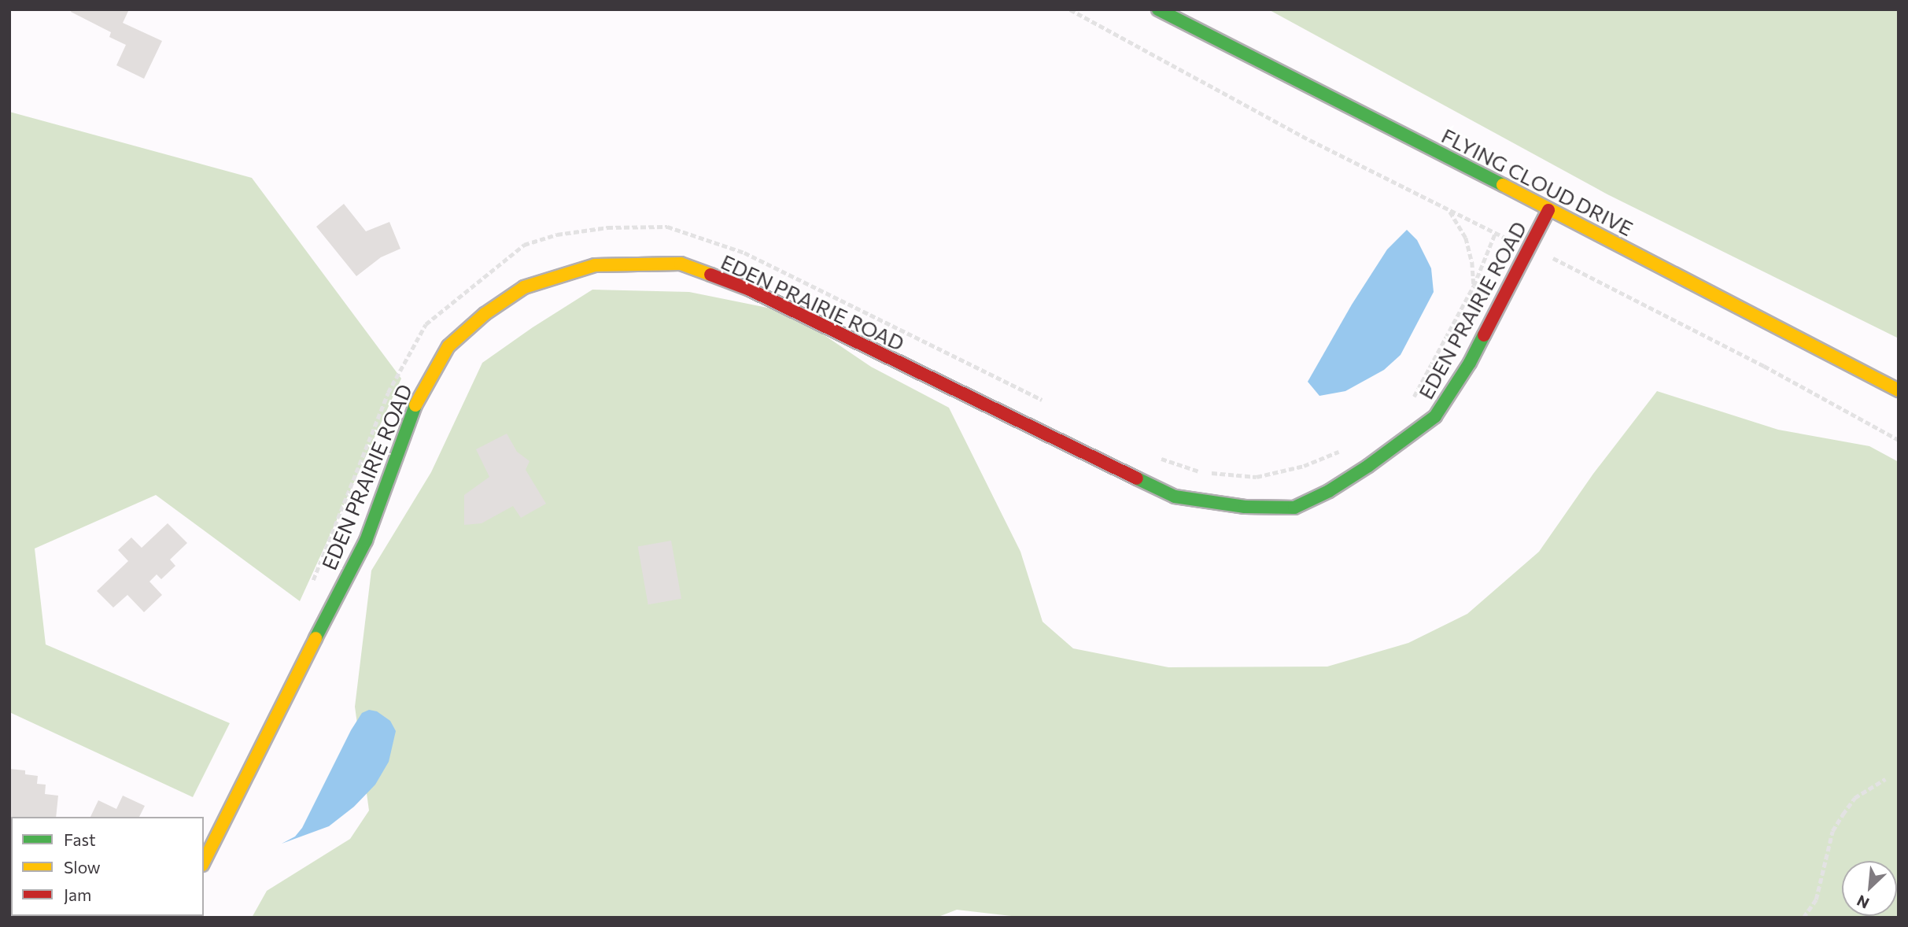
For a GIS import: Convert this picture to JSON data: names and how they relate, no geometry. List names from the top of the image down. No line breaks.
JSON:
{"streets":{"street":["FLYING CLOUD DRIVE","EDEN PRAIRIE ROAD"]},"crossings":[["FLYING CLOUD DRIVE","EDEN PRAIRIE ROAD"]],"legend":["Fast","Slow","Jam"],"north":"bottom left"}
